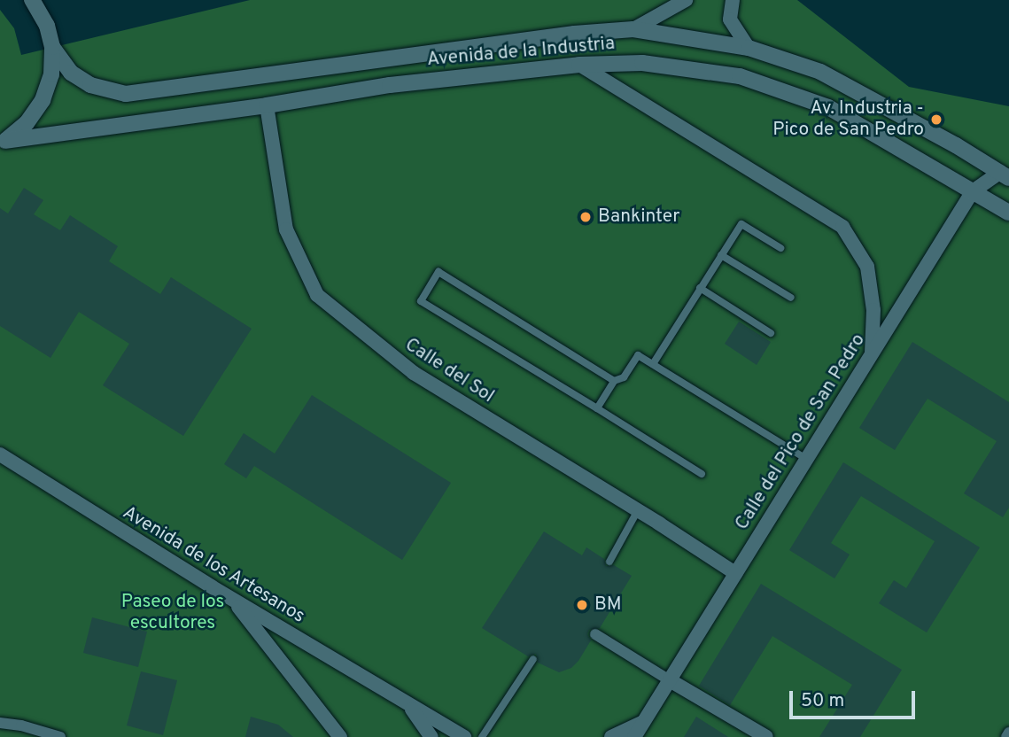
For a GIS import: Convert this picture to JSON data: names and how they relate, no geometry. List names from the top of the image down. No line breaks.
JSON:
{"streets":{"street":["Avenida de la Industria","Calle del Sol","Calle del Pico de San Pedro","Avenida de los Artesanos"]},"crossings":[["Avenida de la Industria","Calle del Sol"],["Avenida de la Industria","Calle del Pico de San Pedro"],["Calle del Sol","Calle del Pico de San Pedro"]],"parks":["Paseo de los escultores"],"places":["Av. Industria - Pico de San Pedro","Bankinter","BM"],"scale_bar":"50 m"}
